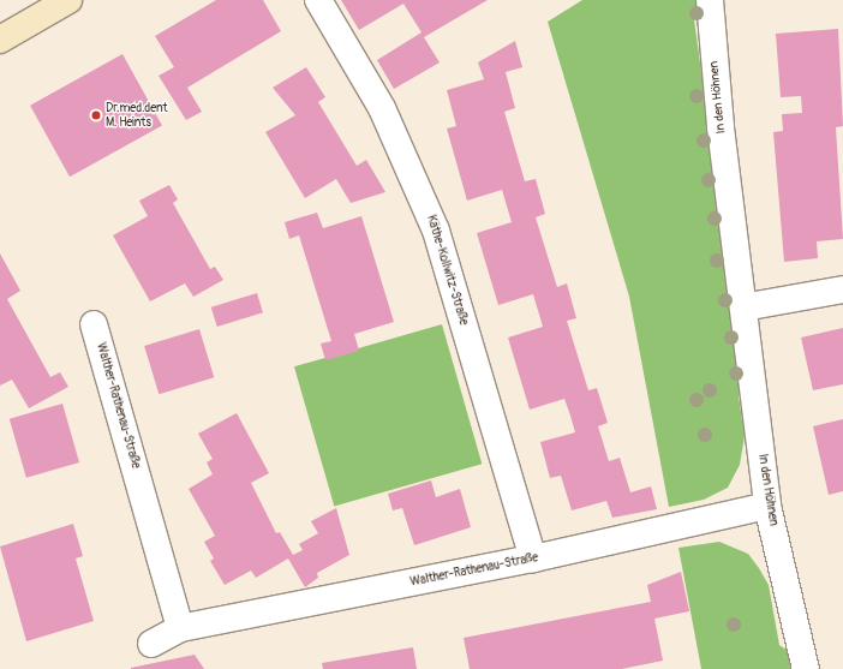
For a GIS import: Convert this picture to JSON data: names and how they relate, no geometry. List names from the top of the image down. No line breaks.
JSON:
{"streets":{"street":["In den Höhnen","Käthe-Kollwitz-Straße","Walther-Rathenau-Straße"]},"crossings":[["In den Höhnen","Walther-Rathenau-Straße"],["Käthe-Kollwitz-Straße","Walther-Rathenau-Straße"]],"places":["Dr.med.dent M. Heints"]}
